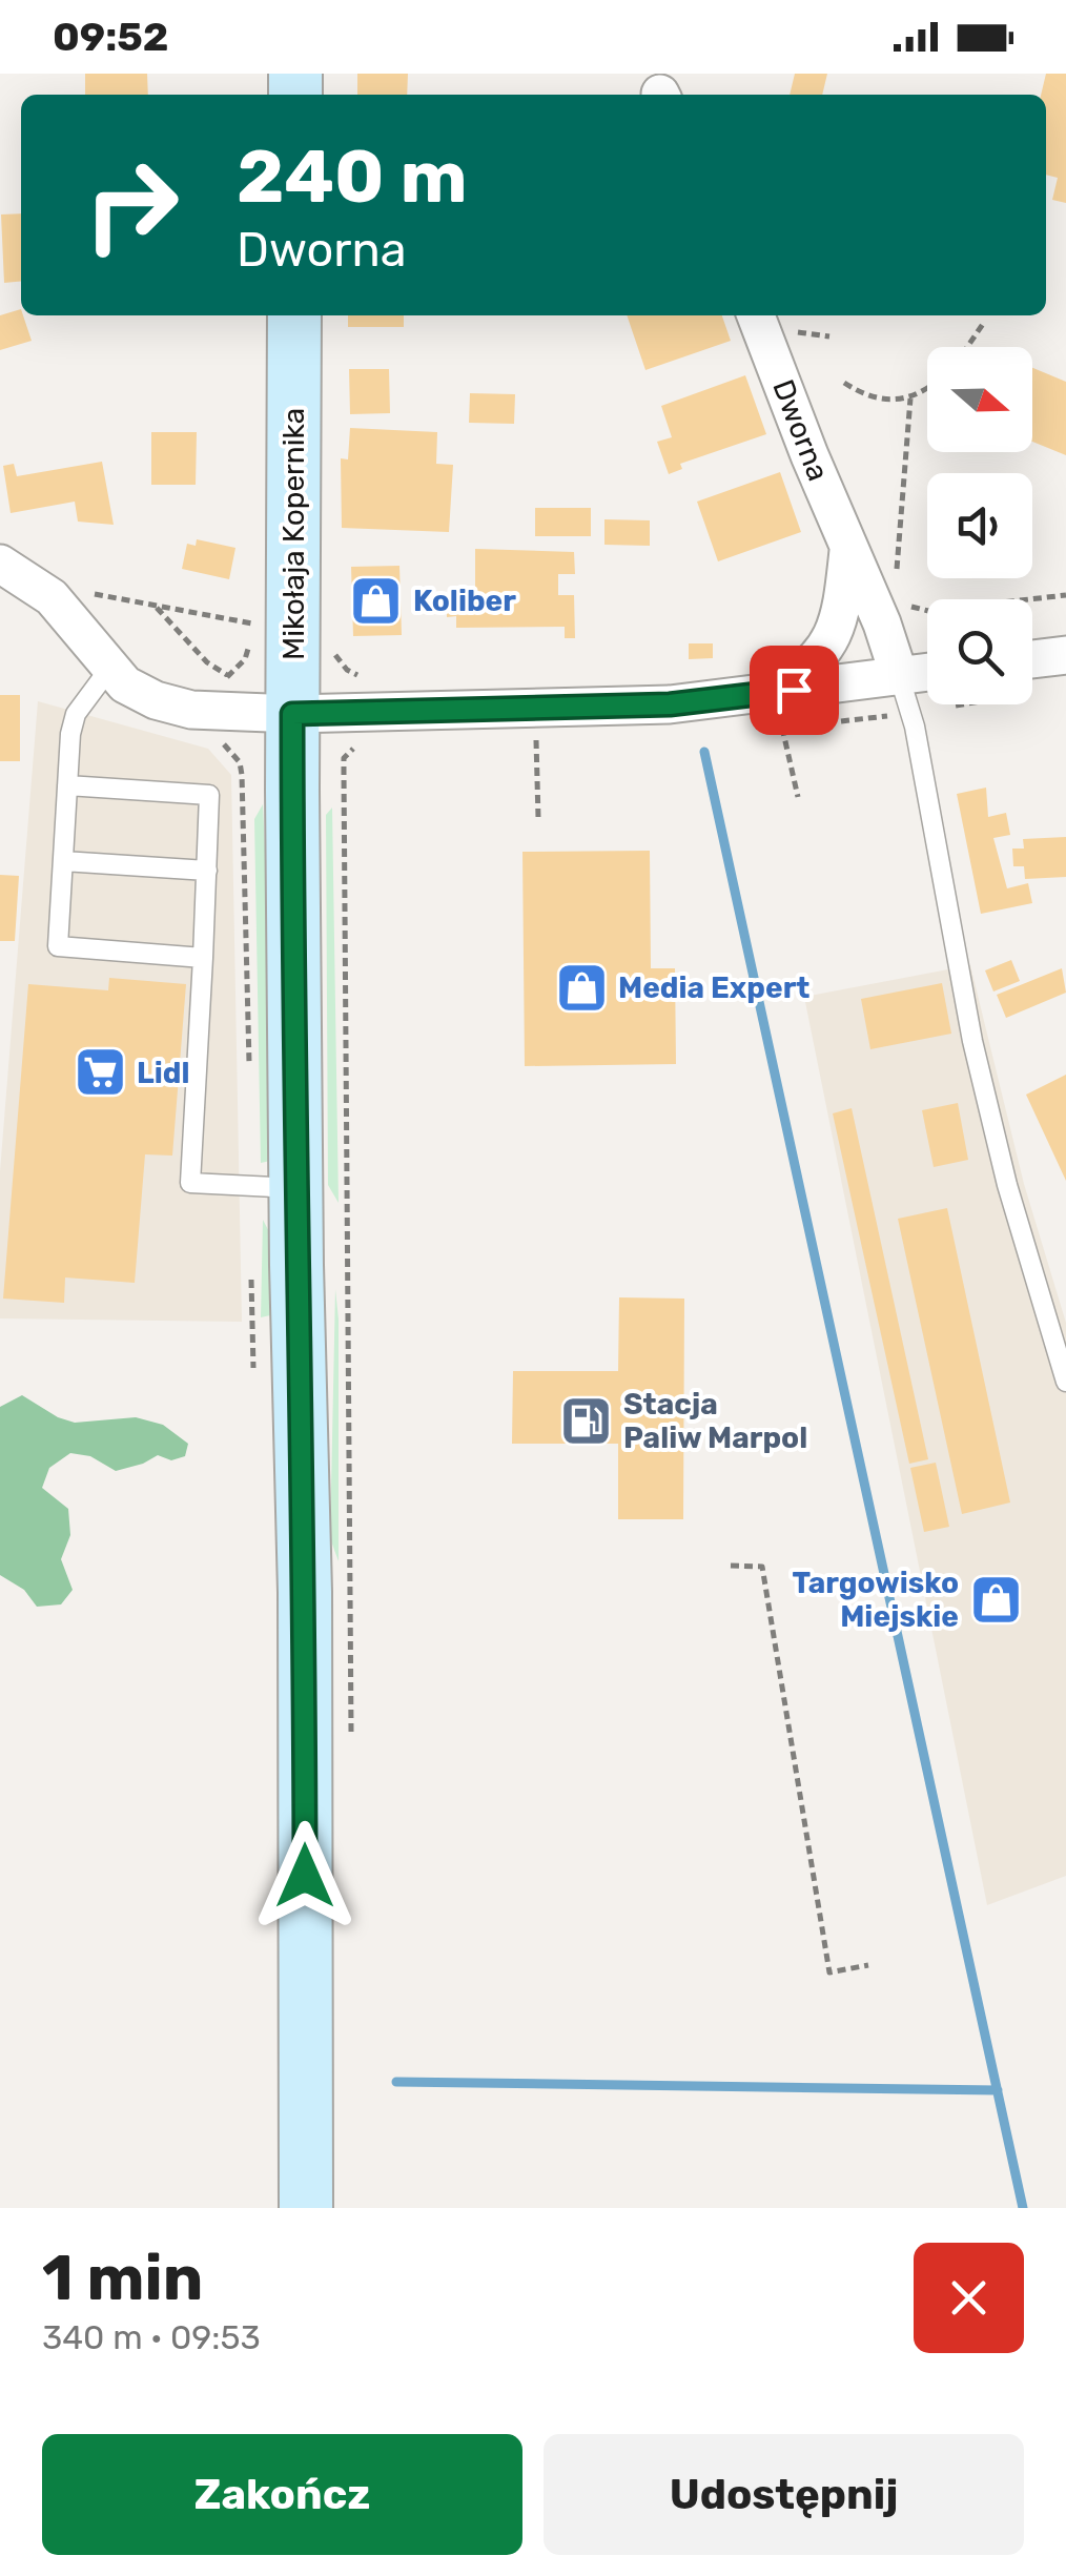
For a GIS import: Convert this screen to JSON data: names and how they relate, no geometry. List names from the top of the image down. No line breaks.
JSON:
{"streets":{"main road":["Mikołaja Kopernika"],"street":["Dworna"]},"crossings":[["Dworna","Mikołaja Kopernika"]],"places":{"shop":["Koliber","Media Expert","Targowisko Miejskie"],"supermarket":["Lidl"],"fuel station":["Stacja Paliw Marpol"]},"north":"right","page":{"status":"09:52","turn":["240 m","Dworna"],"heading":["1 min","340 m · 09:53"],"buttons":["Zakończ","Udostępnij"]}}
